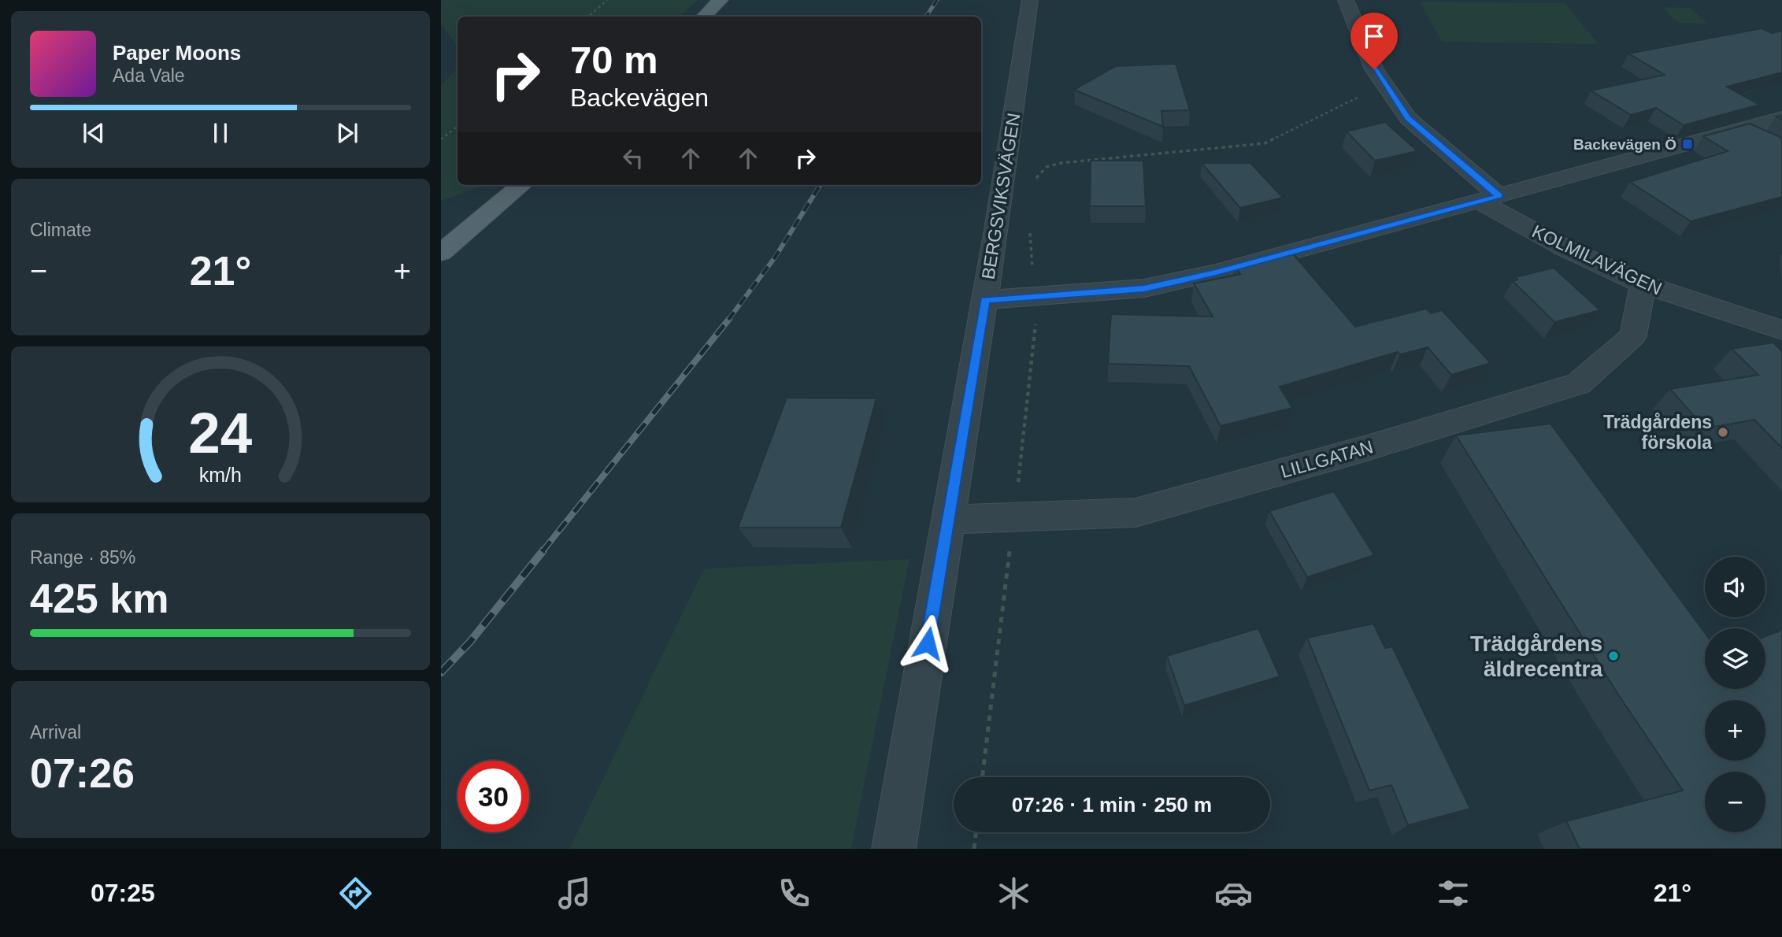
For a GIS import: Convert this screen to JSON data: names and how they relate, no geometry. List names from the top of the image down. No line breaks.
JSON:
{"streets":{"street":["BERGSVIKSVÄGEN","KOLMILAVÄGEN","LILLGATAN"]},"crossings":[["BERGSVIKSVÄGEN","LILLGATAN"],["KOLMILAVÄGEN","LILLGATAN"]],"places":{"transit":["Backevägen Ö"],"other":["Trädgårdens förskola","Trädgårdens äldrecentra"]},"page":{"turn":["70 m","Backevägen"],"song":["Paper Moons","Ada Vale"],"tile":["Climate",["Range · 85%","425 km"],["Arrival","07:26"]],"heat":["−","21°","+"],"map_buttons":["+","−"],"limit":"30","trip":"07:26 · 1 min · 250 m","tabs":["07:25","21°"],"gauge":["24","km/h"]}}
